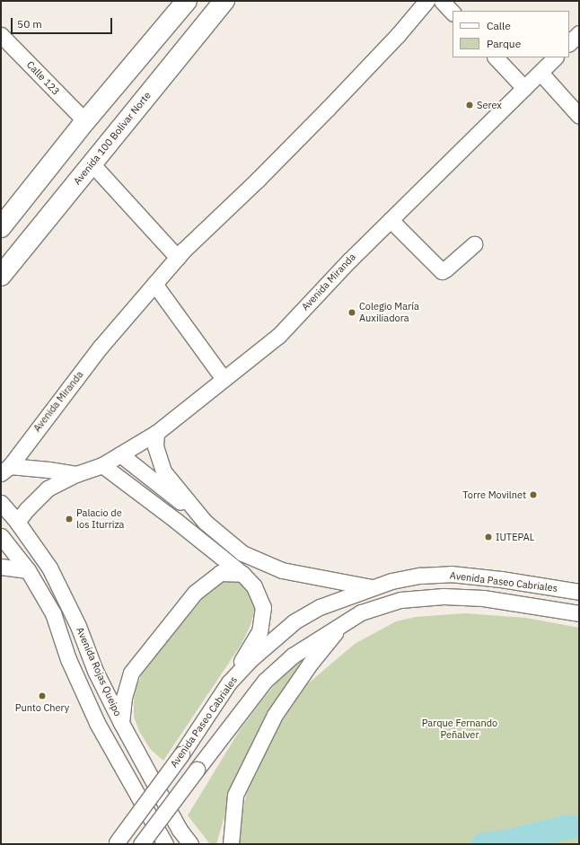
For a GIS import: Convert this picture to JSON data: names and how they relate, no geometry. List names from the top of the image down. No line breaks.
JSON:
{"streets":{"main road":["Avenida 100 Bolívar Norte"],"street":["Calle 123","Avenida Miranda","Avenida Paseo Cabriales","Avenida Rojas Queipo"]},"crossings":[["Avenida Miranda","Avenida Rojas Queipo"]],"parks":["Parque Fernando Peñalver"],"places":["Serex","Colegio María Auxiliadora","Torre Movilnet","Palacio de los Iturriza","IUTEPAL","Punto Chery"],"legend":["Calle","Parque"],"scale_bar":"50 m"}
